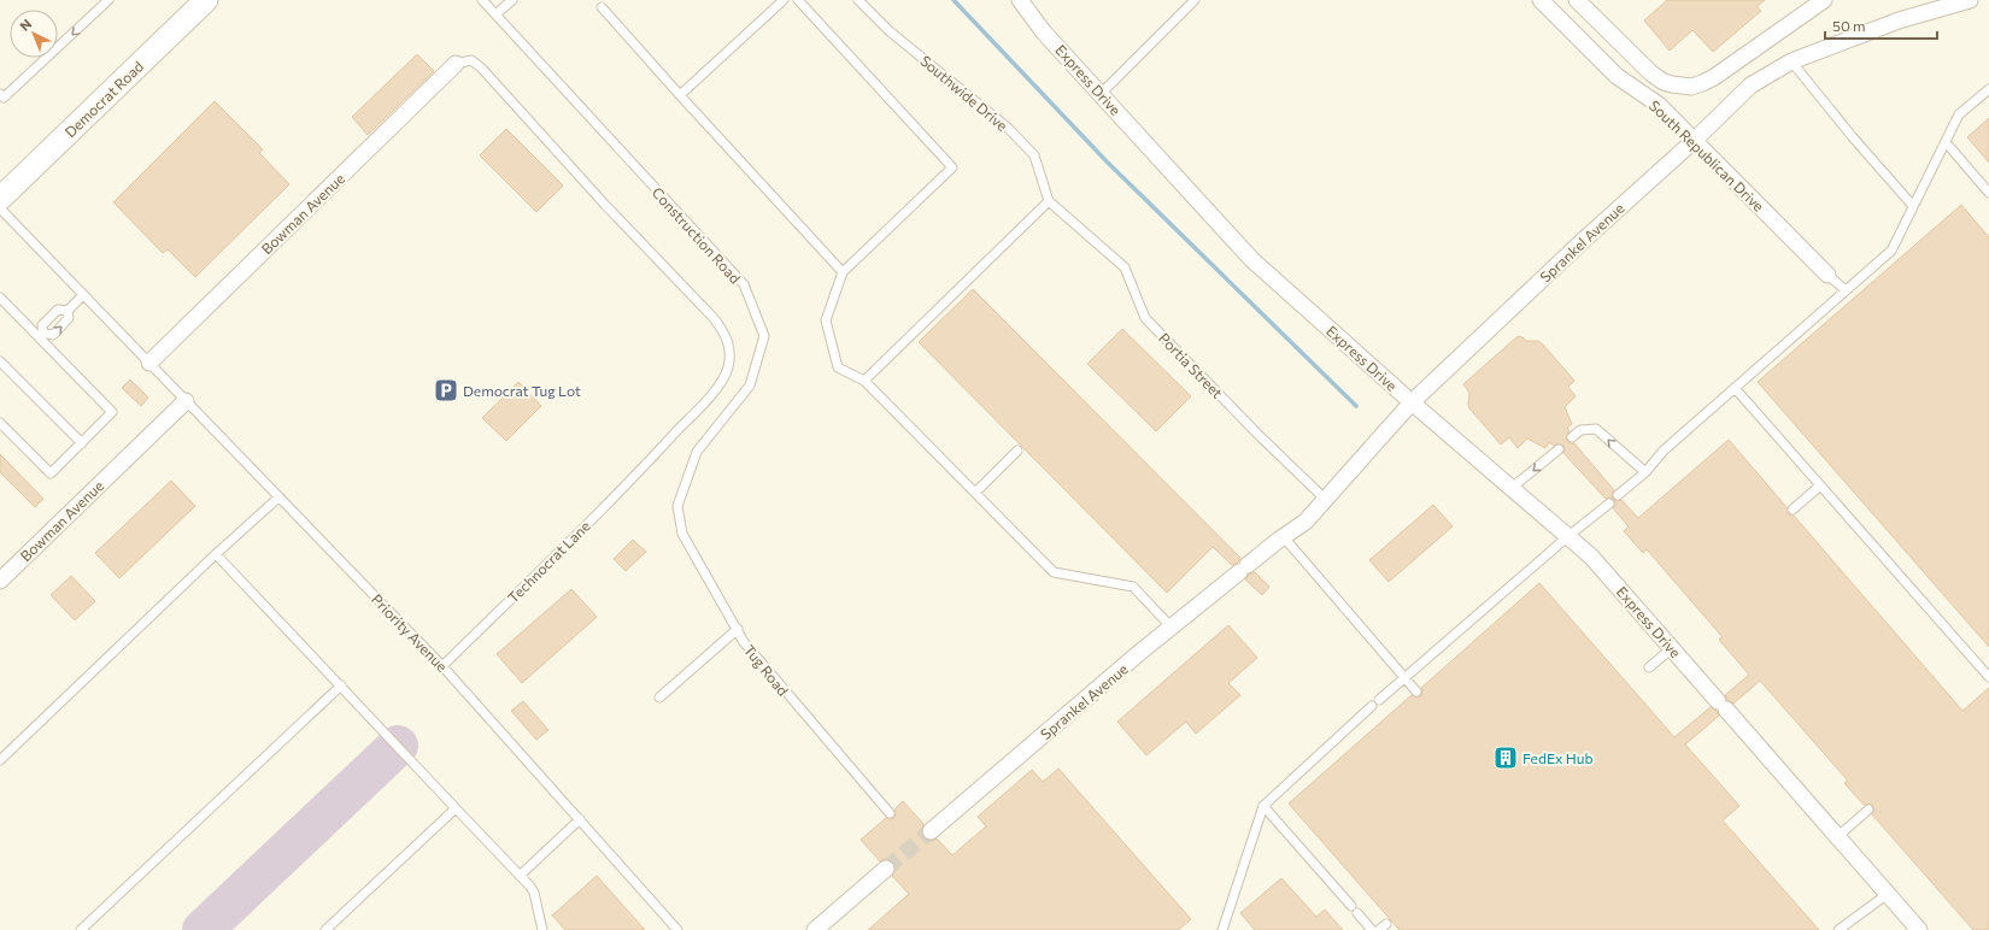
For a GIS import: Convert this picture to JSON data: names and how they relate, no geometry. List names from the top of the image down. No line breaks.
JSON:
{"streets":{"main road":["Democrat Road"],"street":["Express Drive","South Republican Drive","Bowman Avenue","Sprankel Avenue"],"lane":["Southwide Drive","Construction Road","Portia Street","Technocrat Lane","Priority Avenue","Tug Road"]},"crossings":[["Express Drive","Sprankel Avenue"],["Southwide Drive","Portia Street"],["South Republican Drive","Sprankel Avenue"],["Bowman Avenue","Technocrat Lane"],["Bowman Avenue","Priority Avenue"],["Construction Road","Tug Road"],["Sprankel Avenue","Portia Street"],["Technocrat Lane","Priority Avenue"]],"places":{"parking":["Democrat Tug Lot"],"building":["FedEx Hub"]},"scale_bar":"50 m","north":"top left"}
